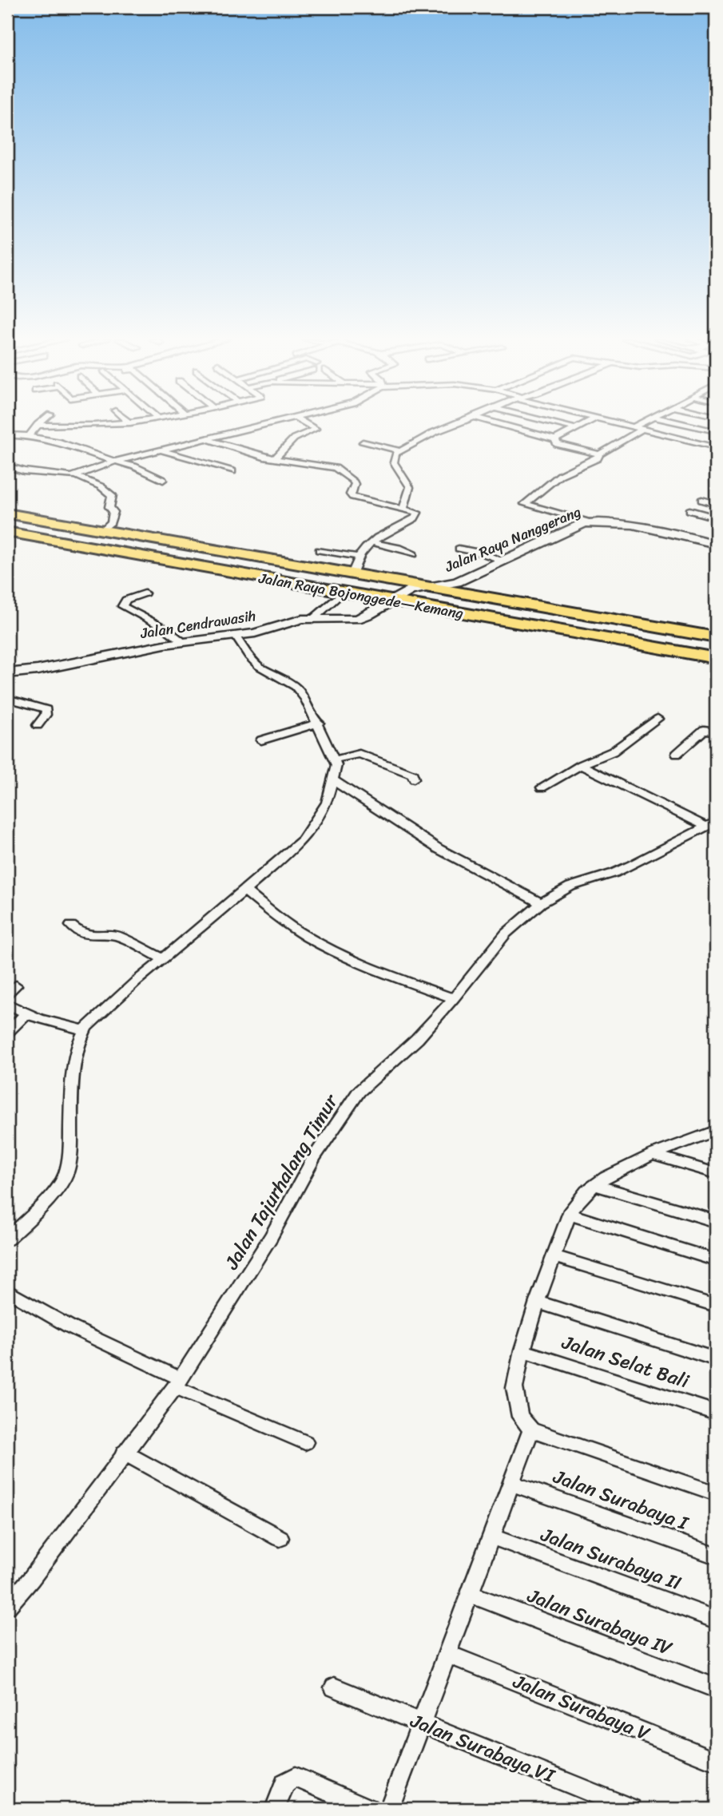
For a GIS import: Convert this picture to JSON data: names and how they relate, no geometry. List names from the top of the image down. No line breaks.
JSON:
{"streets":{"highway":["Jalan Raya Bojonggede—Kemang"],"street":["Jalan Raya Nanggerang","Jalan Cendrawasih","Jalan Tajurhalang Timur","Jalan Selat Bali","Jalan Surabaya I","Jalan Surabaya II","Jalan Surabaya IV","Jalan Surabaya V","Jalan Surabaya VI"]},"crossings":[["Jalan Raya Nanggerang","Jalan Raya Bojonggede—Kemang"],["Jalan Raya Nanggerang","Jalan Cendrawasih"],["Jalan Raya Bojonggede—Kemang","Jalan Cendrawasih"]]}
